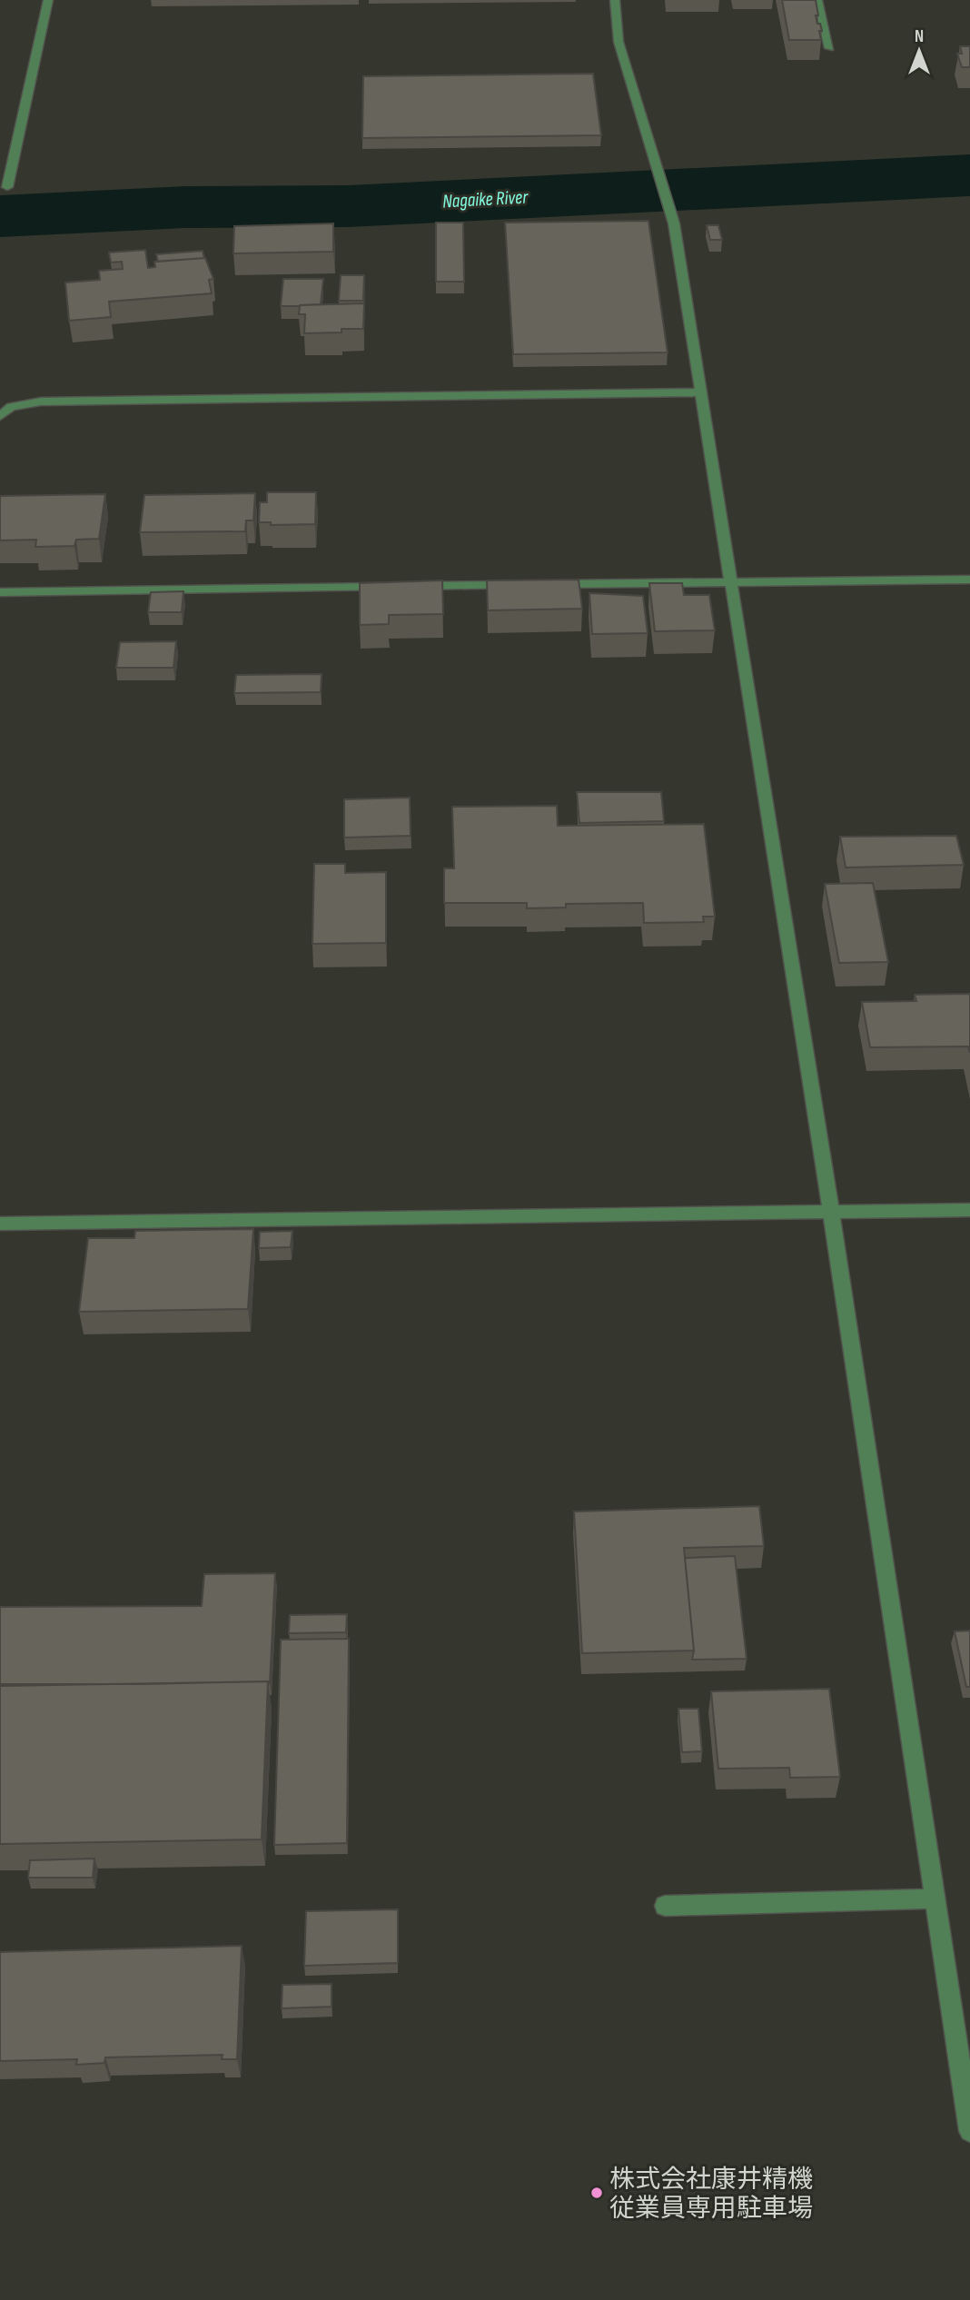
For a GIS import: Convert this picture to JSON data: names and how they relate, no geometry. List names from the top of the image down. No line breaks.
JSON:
{"water":["Nagaike River"],"places":["株式会社康井精機 従業員専用駐車場"],"north":"top"}
